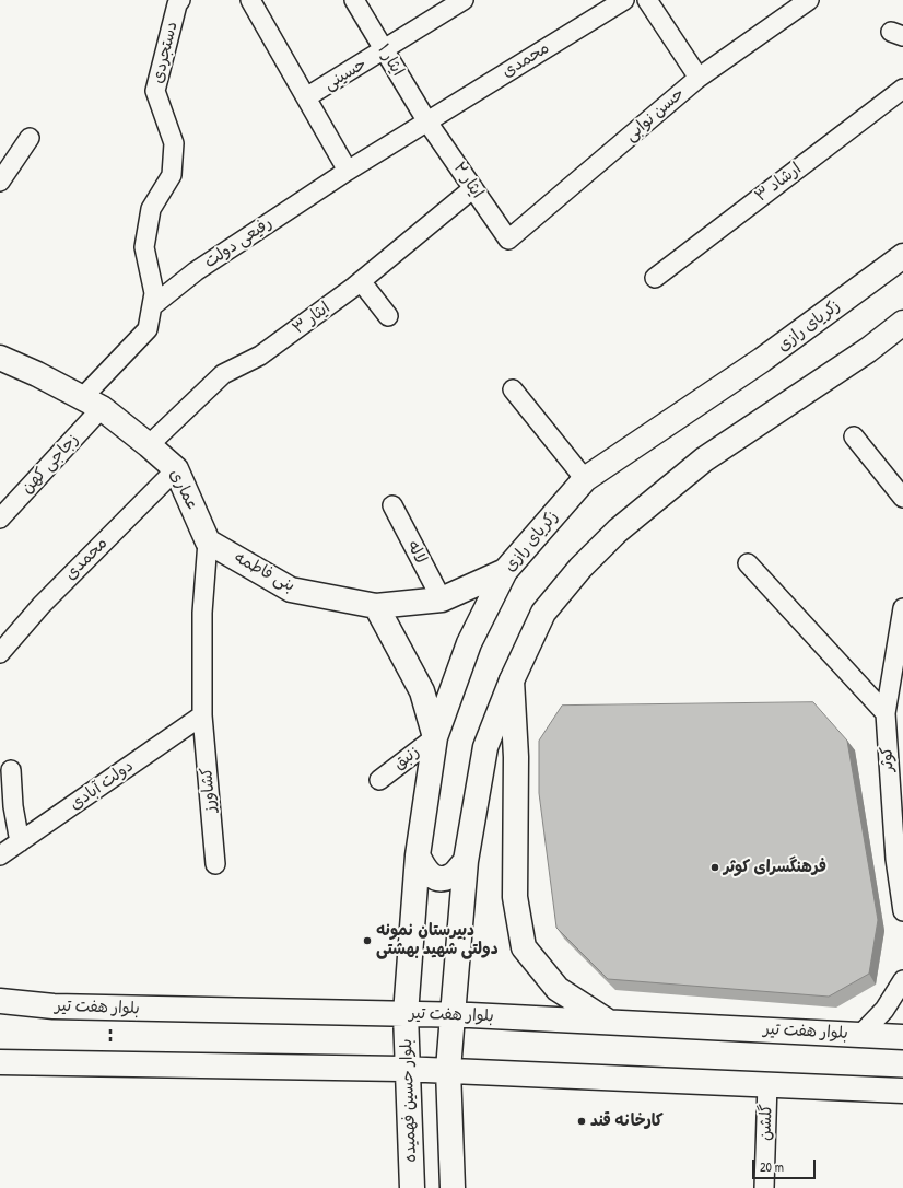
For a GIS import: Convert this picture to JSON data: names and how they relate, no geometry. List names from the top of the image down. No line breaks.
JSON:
{"streets":{"street":["دستجردی","۱ ایثار","محمدی","حسینی","حسن نوابی","ایثار ۲","ارشاد ۳","رفیعی دولت","ایثار ۳","زکریای رازی","زجاجی کهن","عماری","لاله","بنی فاطمه","زنبق","کوثر","دولت آبادی","کشاورز","بلوار هفت تیر","بلوار حسین فهمیده","گلشن"]},"crossings":[["دستجردی","رفیعی دولت"],["۱ ایثار","محمدی"],["۱ ایثار","حسینی"],["۱ ایثار","ایثار ۲"],["۱ ایثار","رفیعی دولت"],["محمدی","ایثار ۲"],["محمدی","رفیعی دولت"],["محمدی","عماری"],["حسن نوابی","ایثار ۲"],["ایثار ۲","رفیعی دولت"],["ایثار ۲","ایثار ۳"],["ایثار ۳","عماری"],["زکریای رازی","بنی فاطمه"],["زکریای رازی","زنبق"],["زکریای رازی","بلوار هفت تیر"],["زکریای رازی","بلوار حسین فهمیده"],["زجاجی کهن","عماری"],["عماری","بنی فاطمه"],["عماری","دولت آبادی"],["عماری","کشاورز"],["لاله","بنی فاطمه"],["دولت آبادی","کشاورز"],["بلوار هفت تیر","بلوار حسین فهمیده"]],"places":["فرهنگسرای کوثر","دبیرستان نمونه دولتی شهید بهشتی","کارخانه قند"],"scale_bar":"20 m"}
